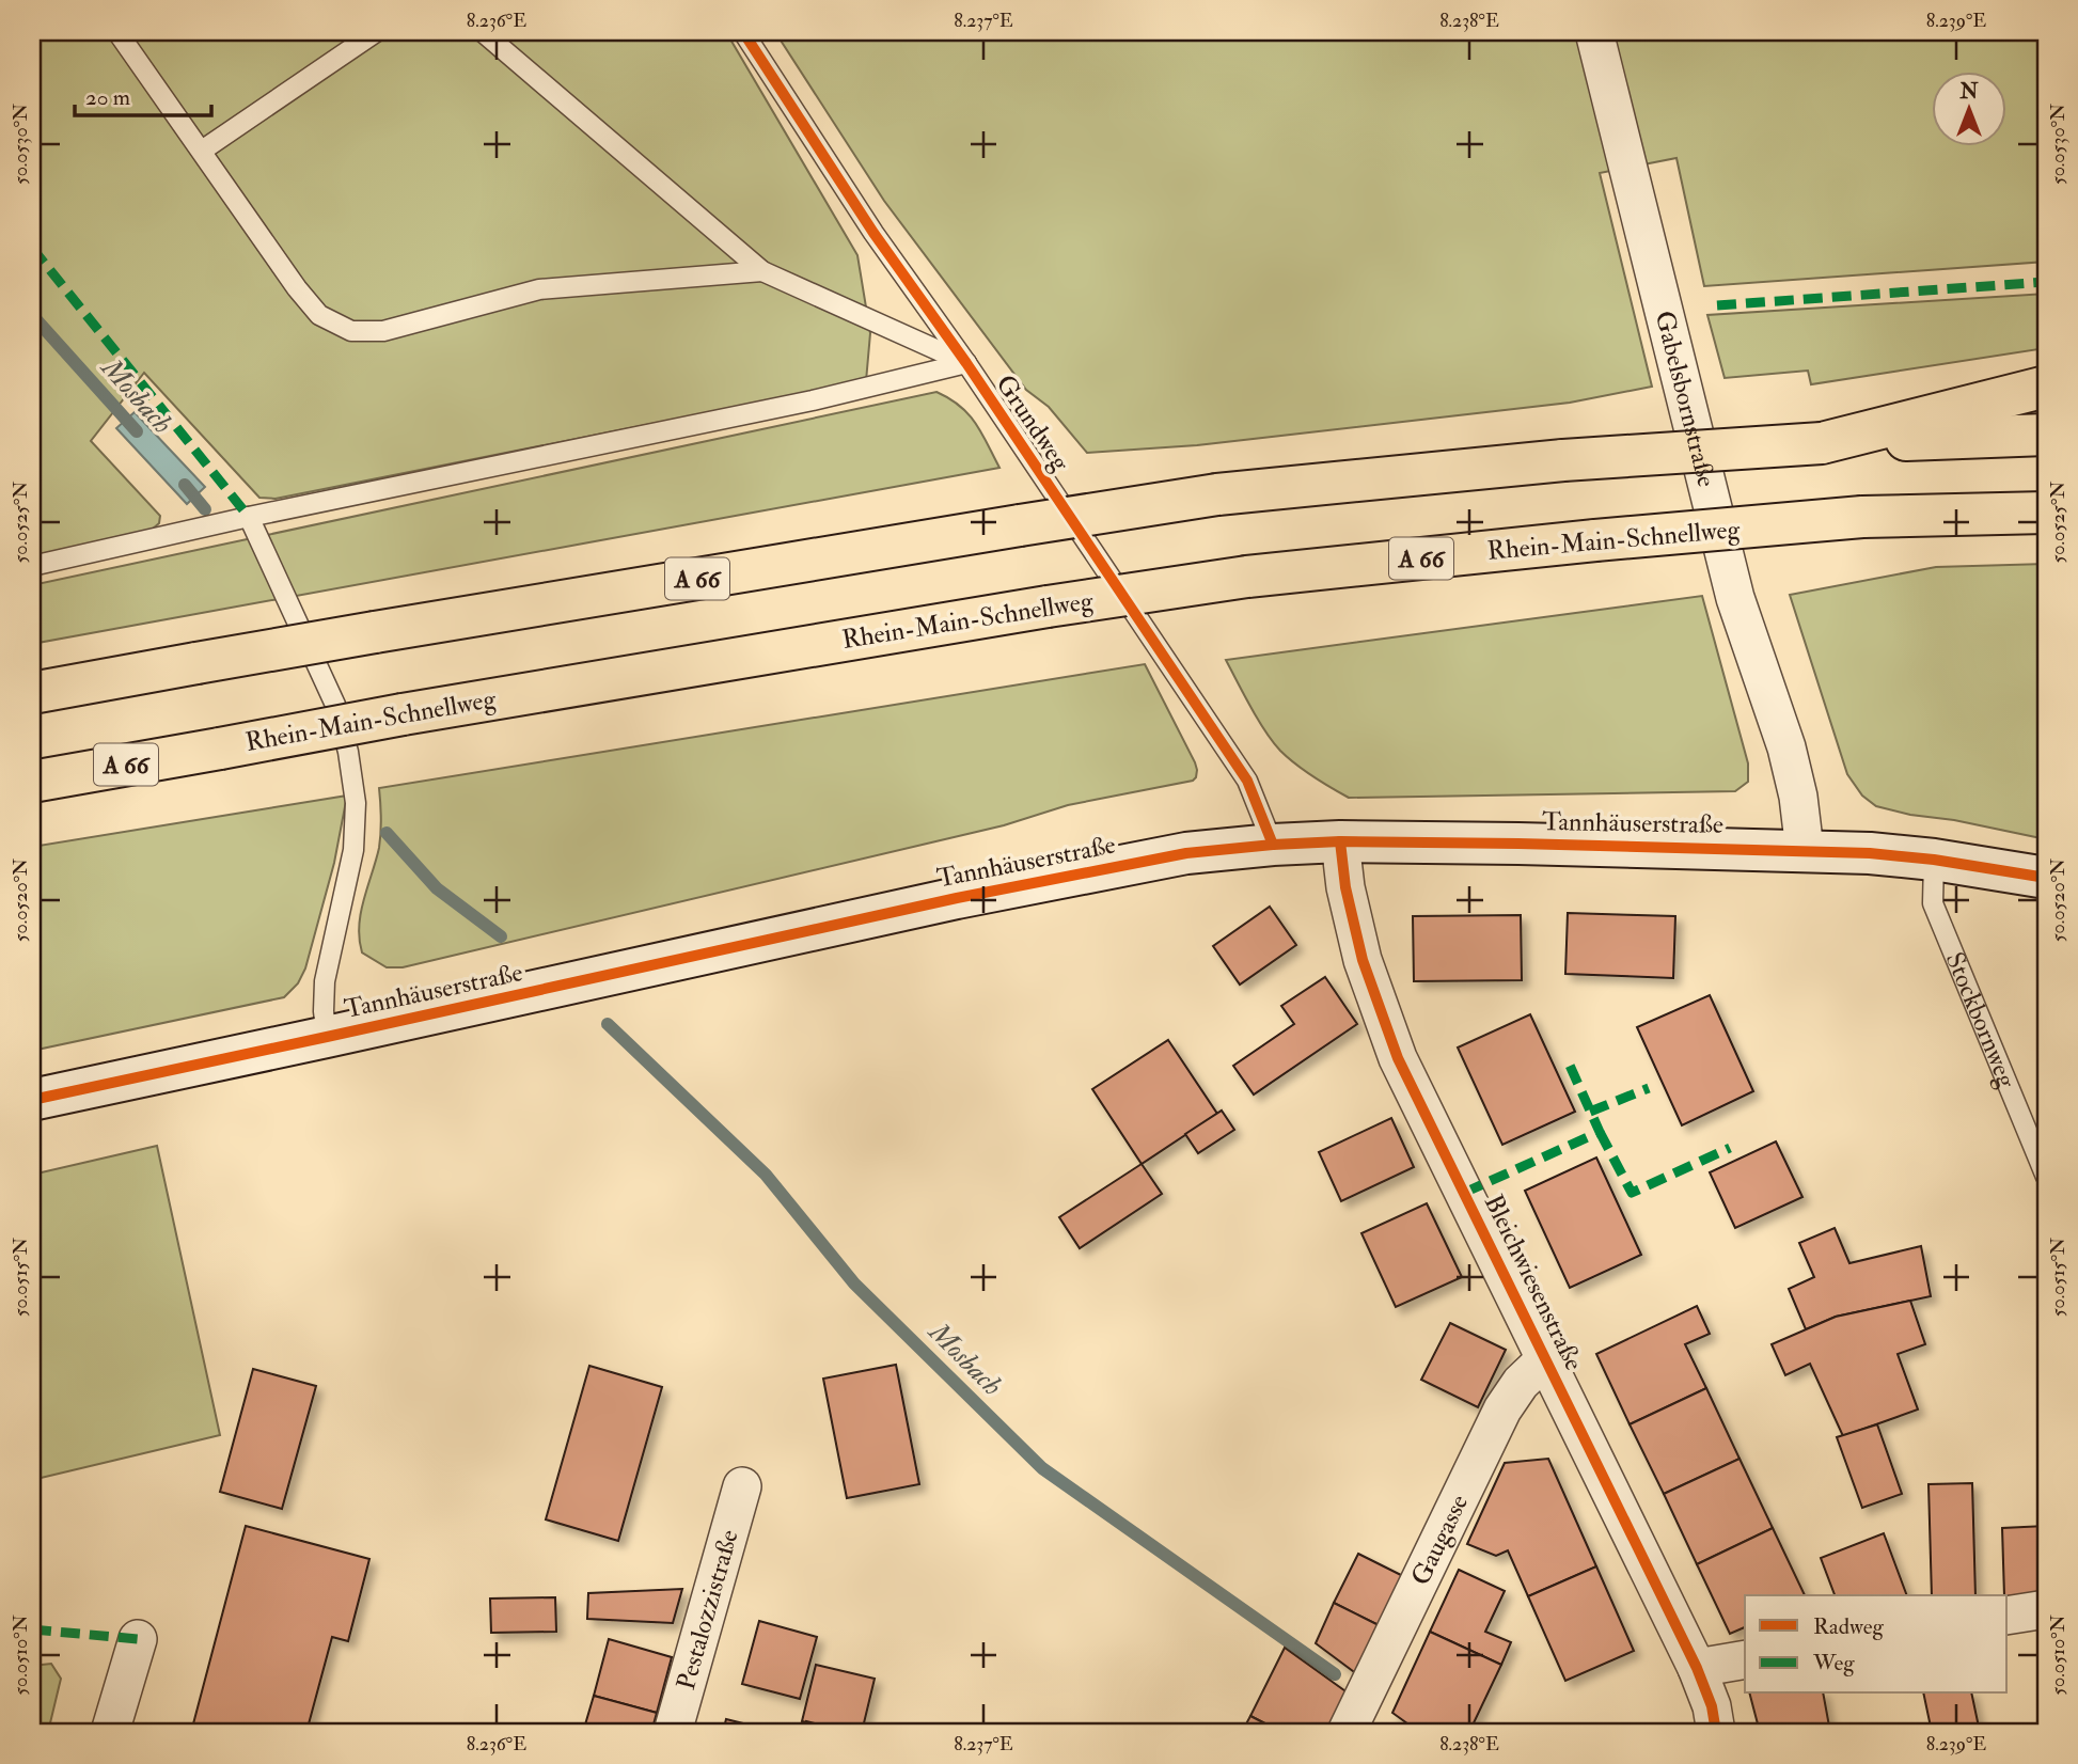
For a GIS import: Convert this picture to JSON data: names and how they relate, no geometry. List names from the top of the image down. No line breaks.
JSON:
{"streets":{"highway":["Rhein-Main-Schnellweg","A 66"],"street":["Gabelsbornstraße","Tannhäuserstraße","Bleichwiesenstraße","Gaugasse","Pestalozzistraße"],"lane":["Grundweg","Stockbornweg"]},"crossings":[["Gabelsbornstraße","Tannhäuserstraße"],["Grundweg","Tannhäuserstraße"],["Tannhäuserstraße","Stockbornweg"],["Tannhäuserstraße","Bleichwiesenstraße"],["Bleichwiesenstraße","Gaugasse"]],"water":["Mosbach"],"legend":["Radweg","Weg"],"scale_bar":"20 m","north":"top","coordinates":["8.236°E","8.237°E","8.238°E","8.239°E","50.0530°N","50.0525°N","50.0520°N","50.0515°N","50.0510°N"]}
